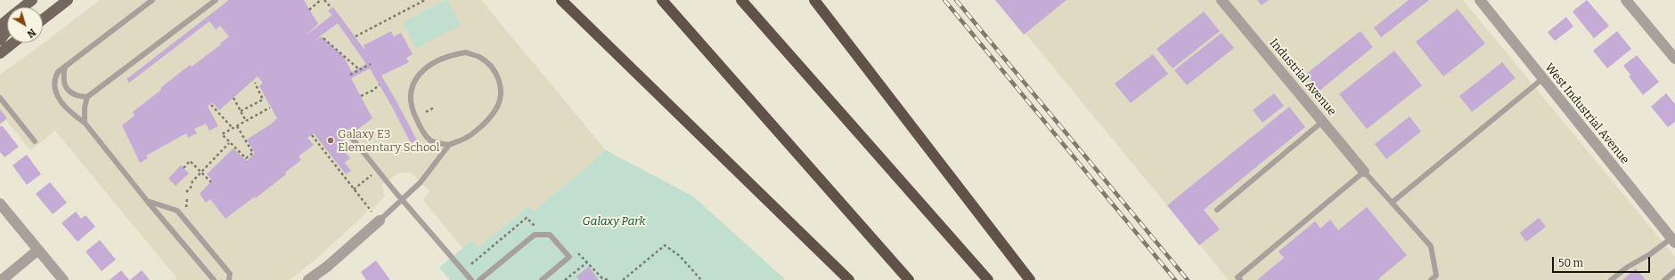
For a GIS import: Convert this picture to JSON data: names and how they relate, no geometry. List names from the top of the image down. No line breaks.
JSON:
{"streets":{"street":["Industrial Avenue","West Industrial Avenue"]},"parks":["Galaxy Park"],"places":["Galaxy E3 Elementary School"],"scale_bar":"50 m","north":"bottom right"}
